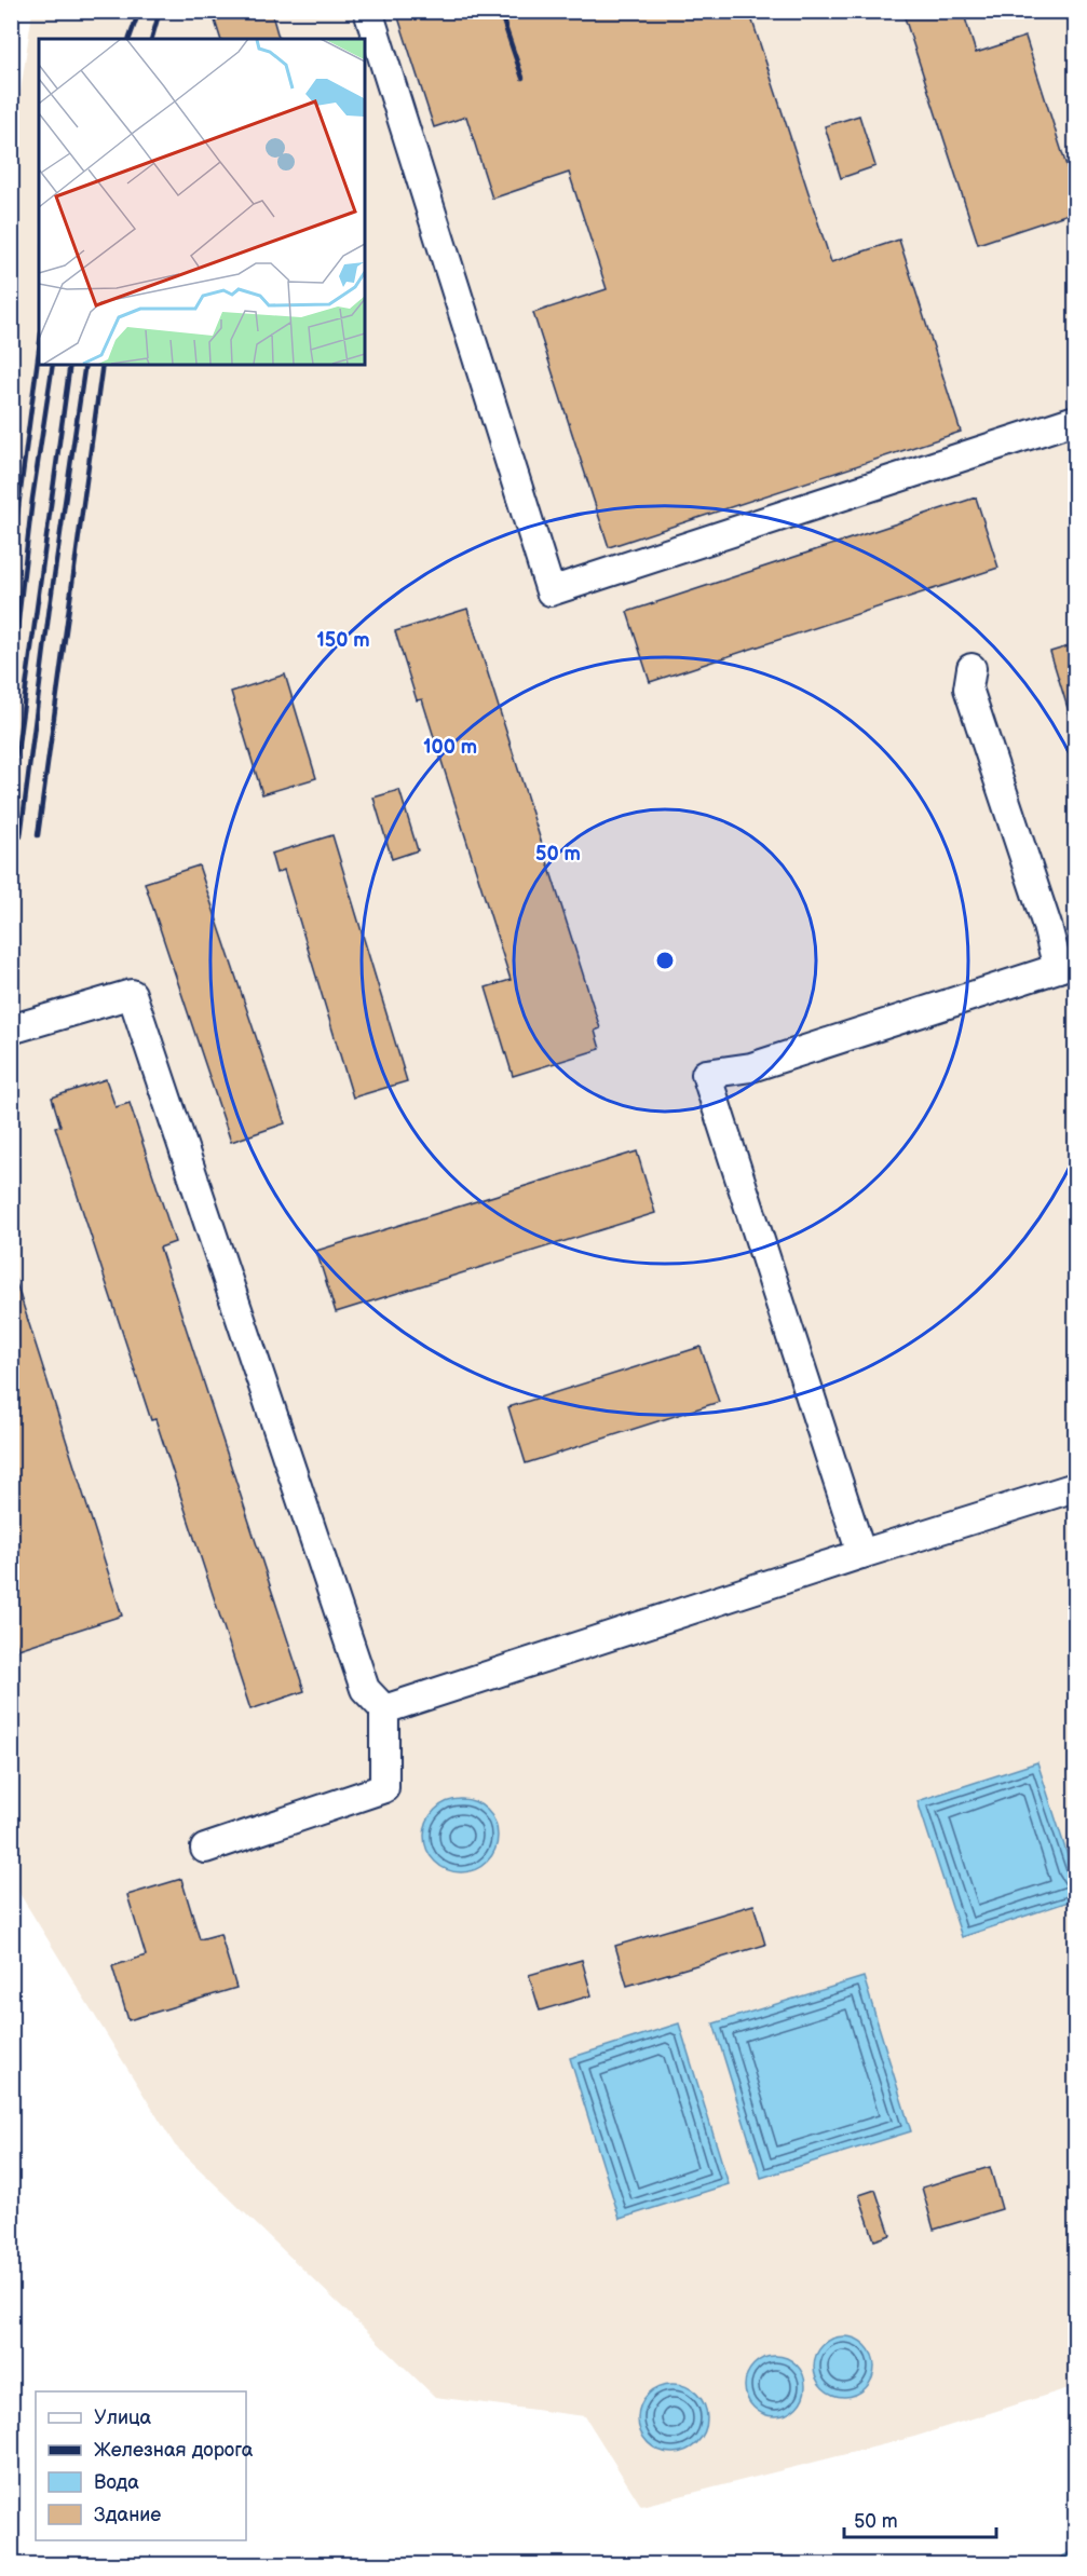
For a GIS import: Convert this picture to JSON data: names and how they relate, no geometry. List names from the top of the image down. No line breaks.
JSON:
{"legend":["Улица","Железная дорога","Вода","Здание"],"scale_bar":"50 m","rings":["150 m","100 m","50 m"]}
